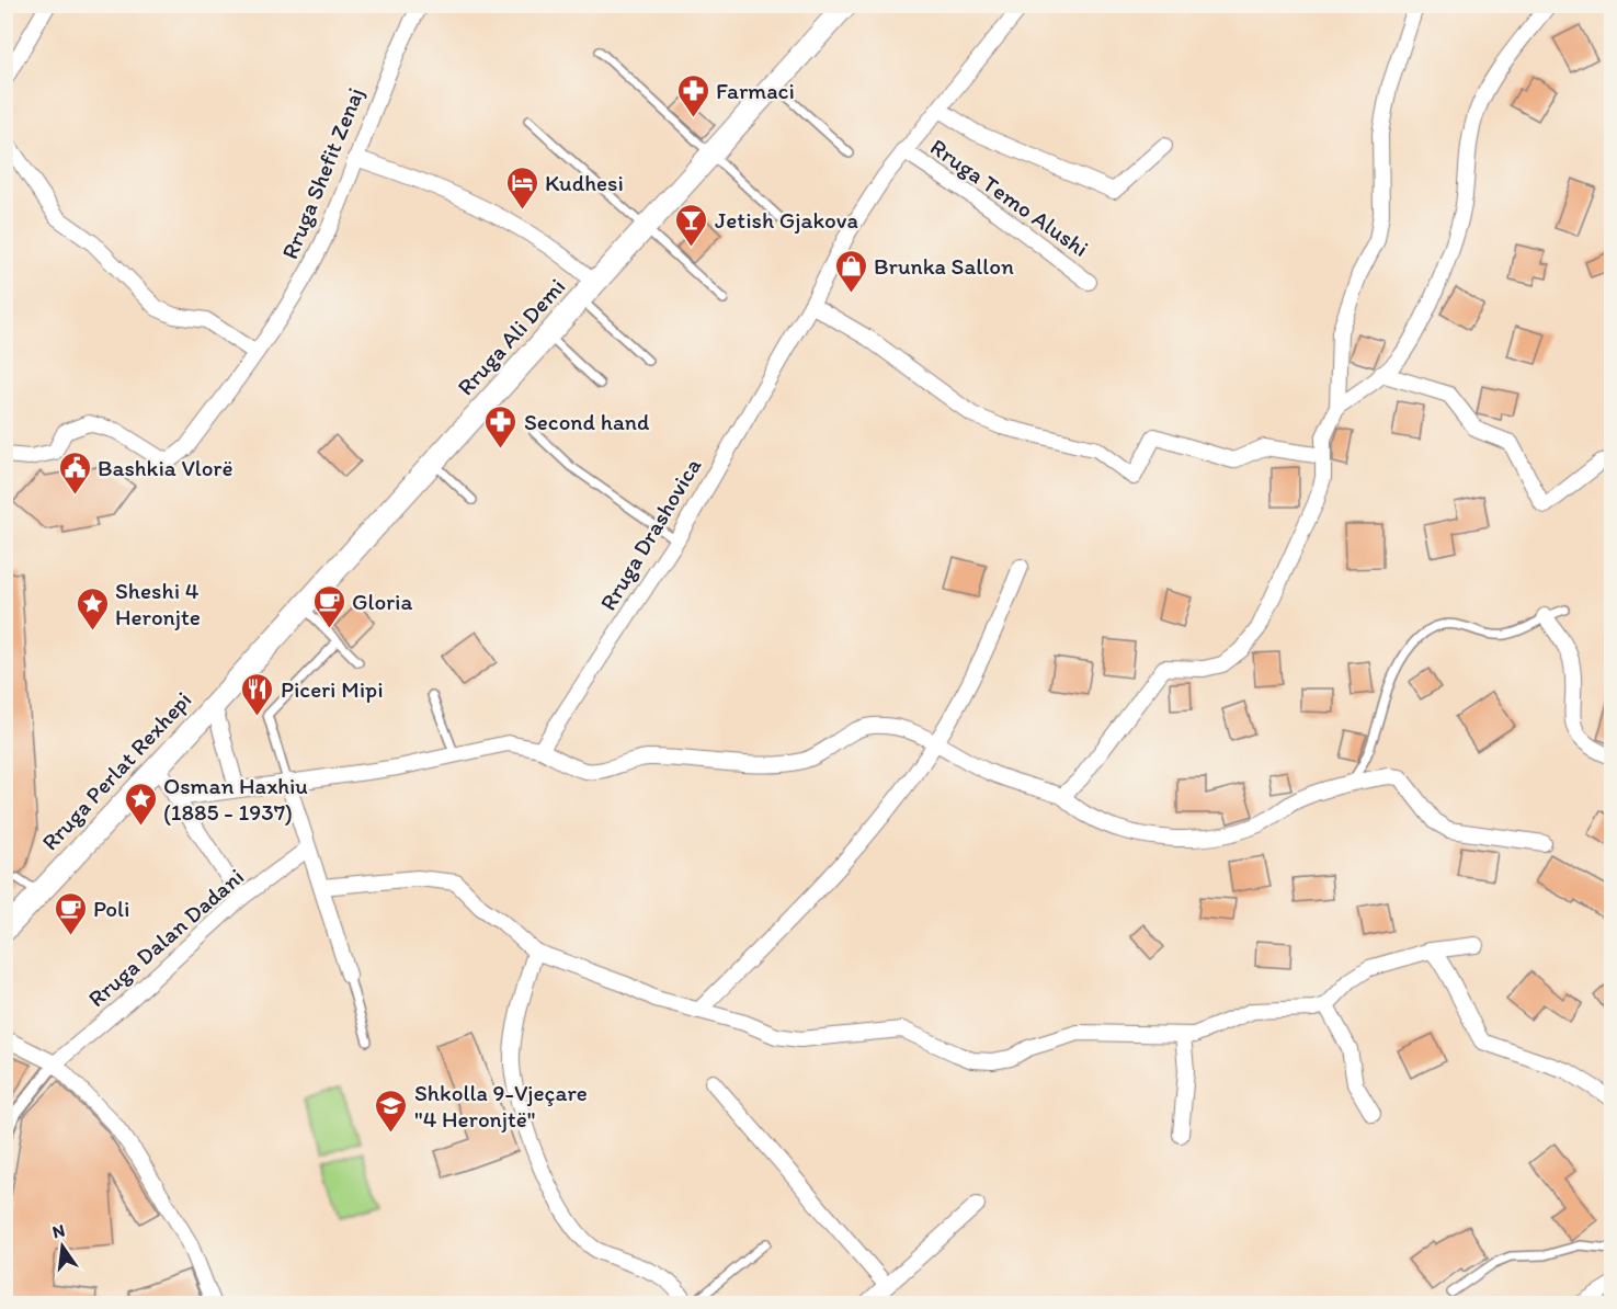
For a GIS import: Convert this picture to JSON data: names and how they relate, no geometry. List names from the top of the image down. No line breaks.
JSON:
{"streets":{"main road":["Rruga Ali Demi","Rruga Perlat Rexhepi"],"street":["Rruga Shefit Zenaj","Rruga Temo Alushi","Rruga Drashovica","Rruga Dalan Dadani"]},"crossings":[["Rruga Temo Alushi","Rruga Drashovica"],["Rruga Ali Demi","Rruga Perlat Rexhepi"]],"places":{"pharmacy":["Farmaci","Second hand"],"hotel":["Kudhesi"],"bar":["Jetish Gjakova"],"shop":["Brunka Sallon"],"public building":["Bashkia Vlorë"],"cafe":["Gloria","Poli"],"place":["Sheshi 4 Heronjte","Osman Haxhiu (1885 - 1937)"],"restaurant":["Piceri Mipi"],"school or university":["Shkolla 9-Vjeçare \"4 Heronjtë\""]},"north":"top"}
